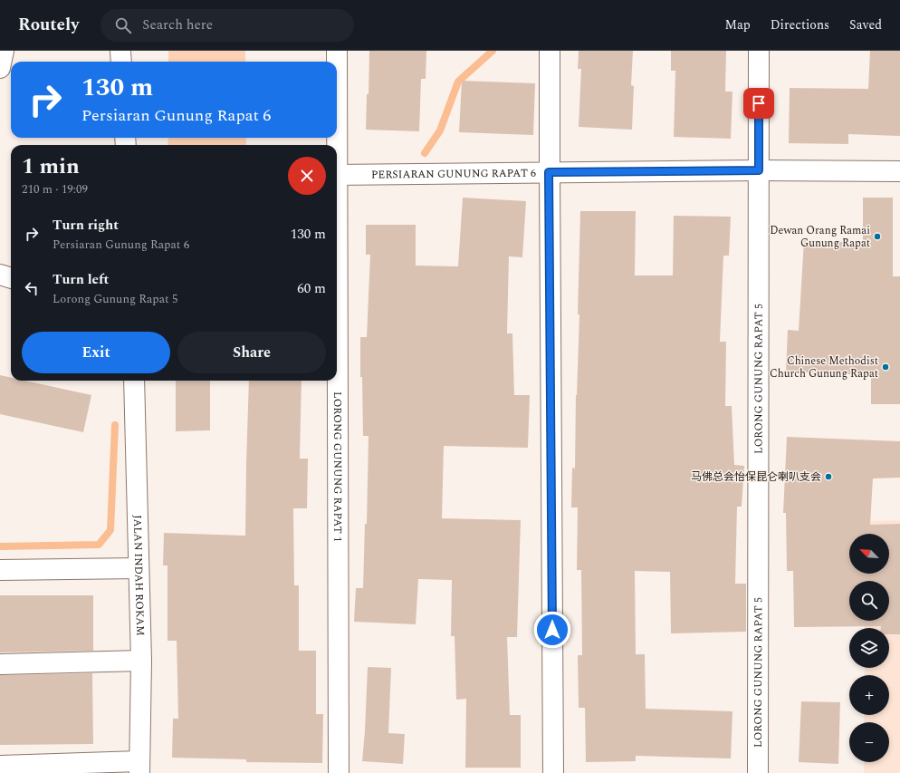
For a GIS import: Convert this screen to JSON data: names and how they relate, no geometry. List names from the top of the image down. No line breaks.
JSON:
{"streets":{"street":["PERSIARAN GUNUNG RAPAT 6","LORONG GUNUNG RAPAT 5","LORONG GUNUNG RAPAT 1","JALAN INDAH ROKAM"]},"crossings":[["PERSIARAN GUNUNG RAPAT 6","LORONG GUNUNG RAPAT 5"]],"places":["Dewan Orang Ramai Gunung Rapat","Chinese Methodist Church Gunung Rapat","马佛总会怡保昆仑喇叭支会"],"north":"top left","page":{"header":"Routely","search":"Search here","nav":["Map","Directions","Saved"],"turn":["130 m","Persiaran Gunung Rapat 6"],"heading":["1 min","210 m · 19:09"],"list":[{"name":"Turn right","note":"Persiaran Gunung Rapat 6","value":"130 m"},{"name":"Turn left","note":"Lorong Gunung Rapat 5","value":"60 m"}],"buttons":["Exit","Share"],"map_buttons":["+","−"]}}
